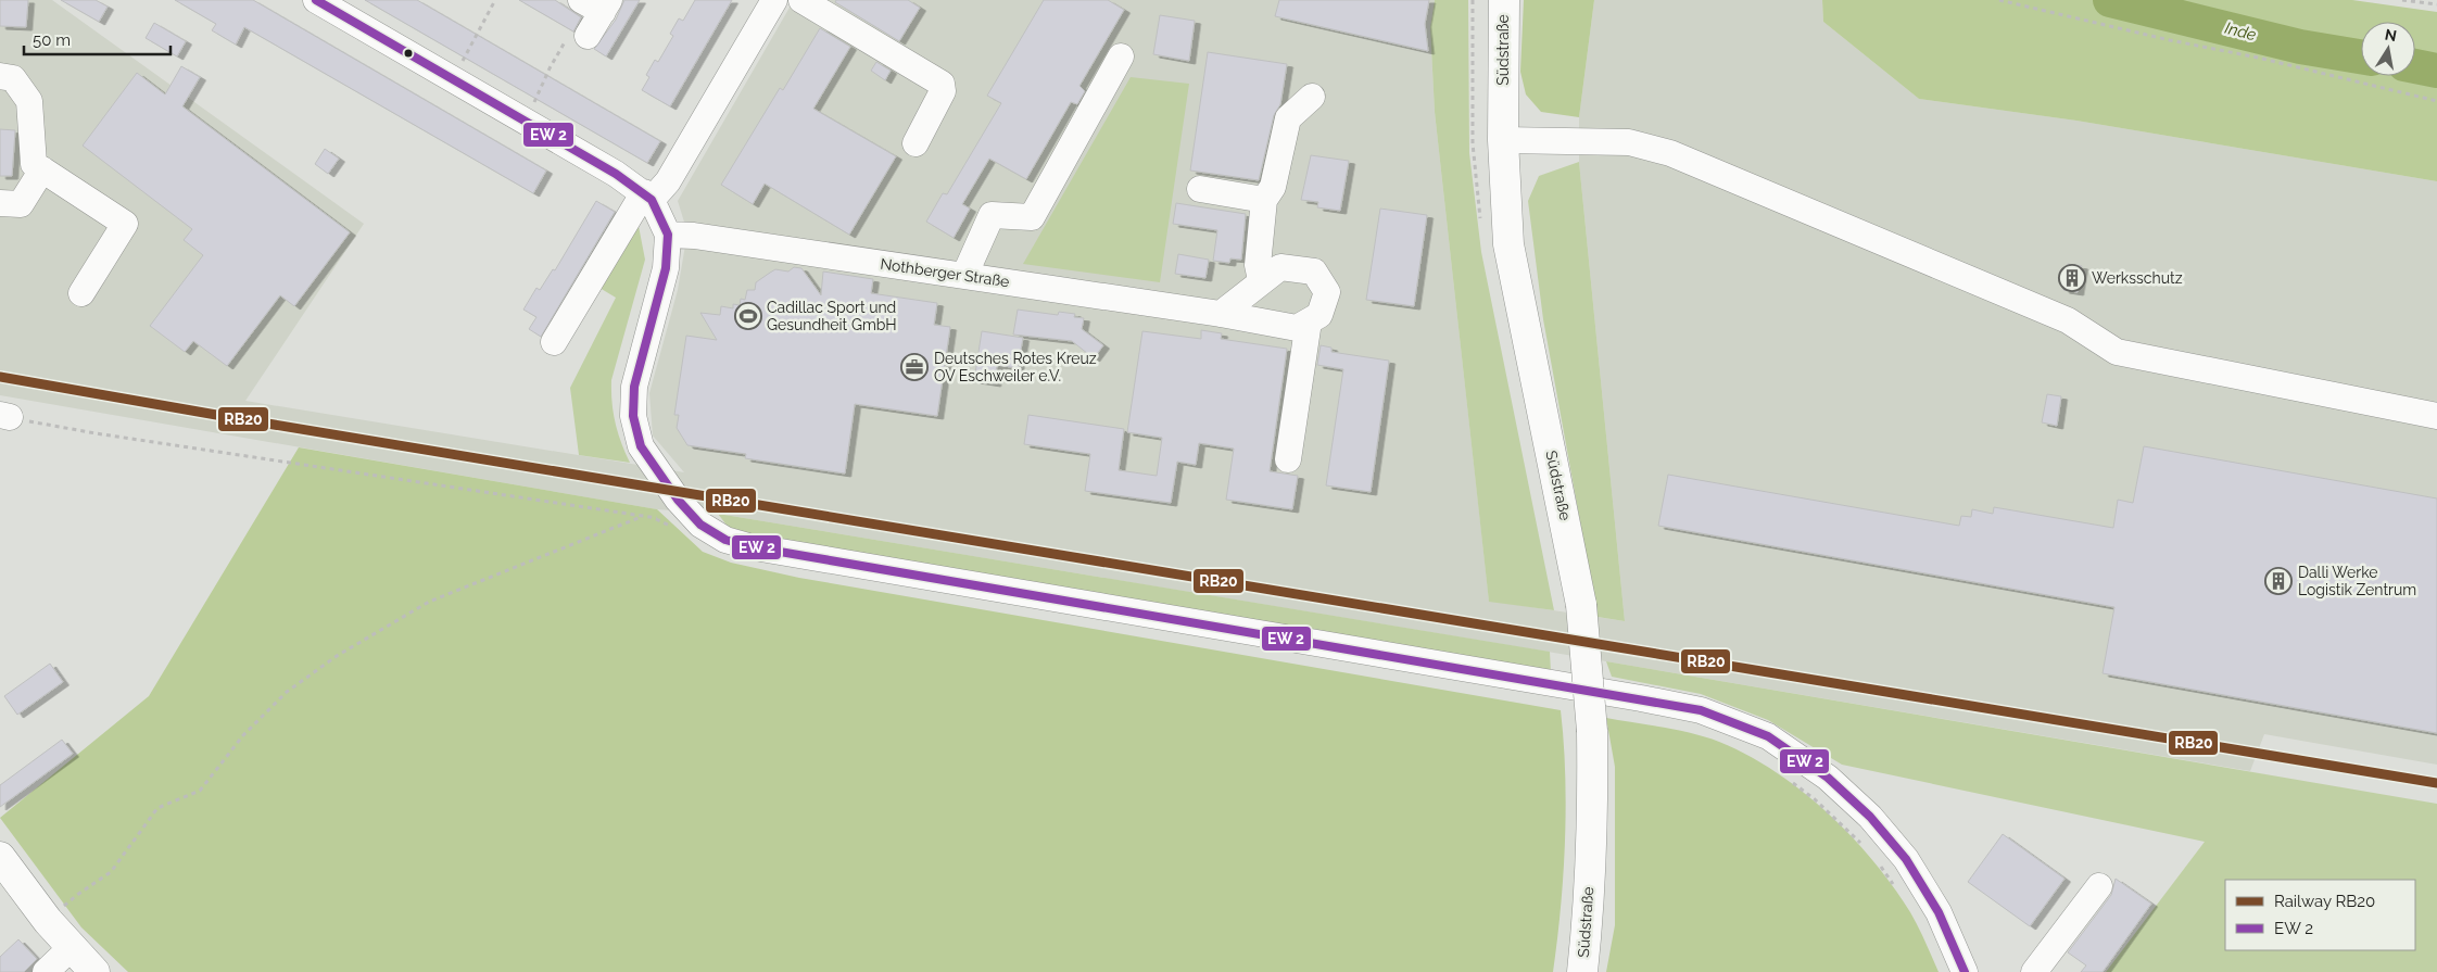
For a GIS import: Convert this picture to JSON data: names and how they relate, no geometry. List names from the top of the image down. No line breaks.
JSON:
{"streets":{"main road":["Südstraße"],"street":["Nothberger Straße"]},"water":["Inde"],"places":{"building":["Werksschutz","Dalli Werke Logistik Zentrum"],"sports":["Cadillac Sport und Gesundheit GmbH"],"office":["Deutsches Rotes Kreuz OV Eschweiler e.V."]},"lines":["rail line RB20"],"legend":["Railway RB20","EW 2"],"scale_bar":"50 m","north":"top"}
